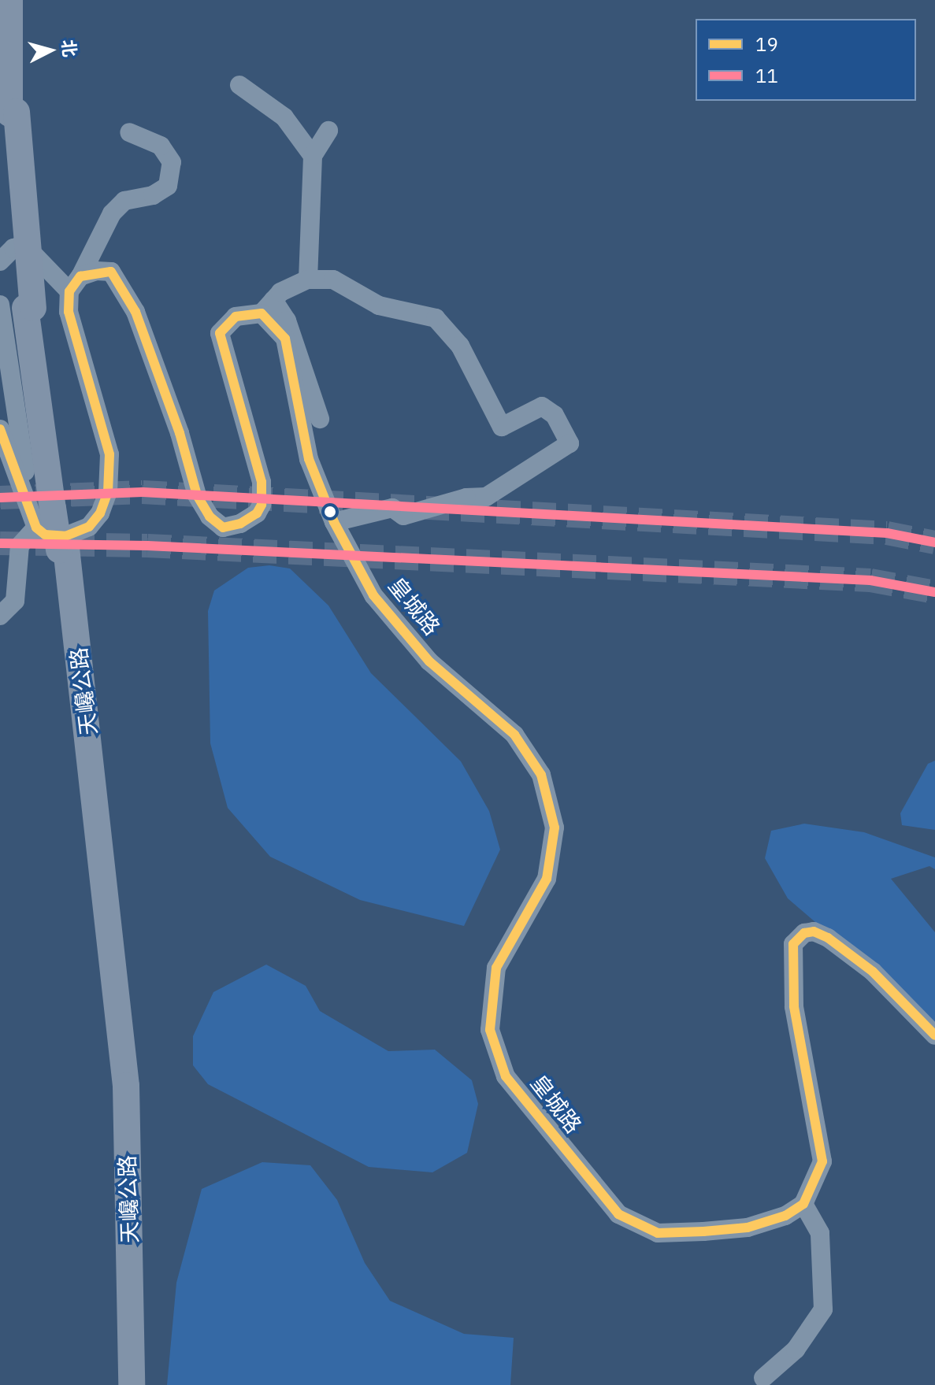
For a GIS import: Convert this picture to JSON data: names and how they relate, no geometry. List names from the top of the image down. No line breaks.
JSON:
{"streets":{"highway":["天巉公路"],"street":["皇城路"]},"lines":["transit line 19","transit line 11"],"legend":["19","11"],"north":"right"}
